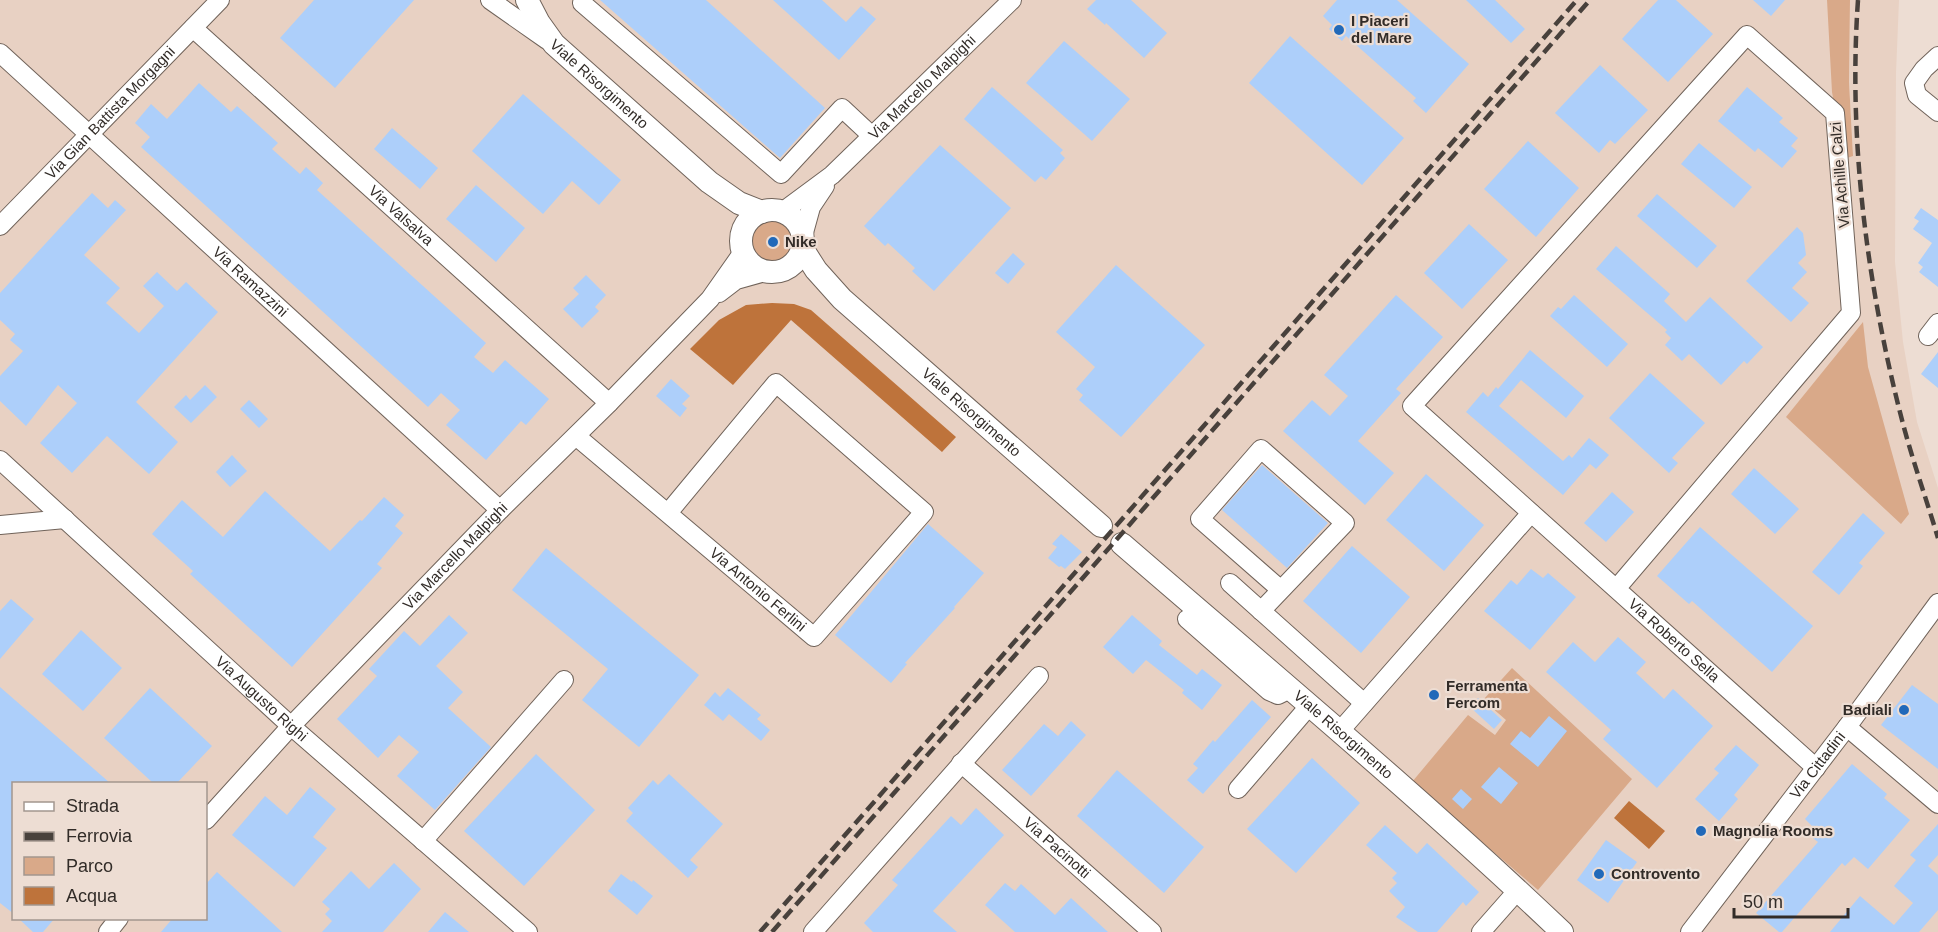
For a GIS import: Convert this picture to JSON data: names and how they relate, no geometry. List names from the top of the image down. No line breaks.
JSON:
{"streets":{"main road":["Viale Risorgimento"],"street":["Via Marcello Malpighi","Via Gian Battista Morgagni","Via Achille Calzi","Via Valsalva","Via Ramazzini","Via Antonio Ferlini","Via Roberto Sella","Via Augusto Righi","Via Cittadini","Via Pacinotti"]},"crossings":[["Viale Risorgimento","Via Marcello Malpighi"],["Via Marcello Malpighi","Via Valsalva"],["Via Marcello Malpighi","Via Ramazzini"],["Via Marcello Malpighi","Via Antonio Ferlini"],["Via Marcello Malpighi","Via Augusto Righi"],["Via Gian Battista Morgagni","Via Valsalva"],["Via Gian Battista Morgagni","Via Ramazzini"],["Via Achille Calzi","Via Roberto Sella"],["Via Roberto Sella","Via Cittadini"]],"places":["I Piaceri del Mare","Nike","Ferramenta Fercom","Badiali","Magnolia Rooms","Controvento"],"legend":["Strada","Ferrovia","Parco","Acqua"],"scale_bar":"50 m"}
